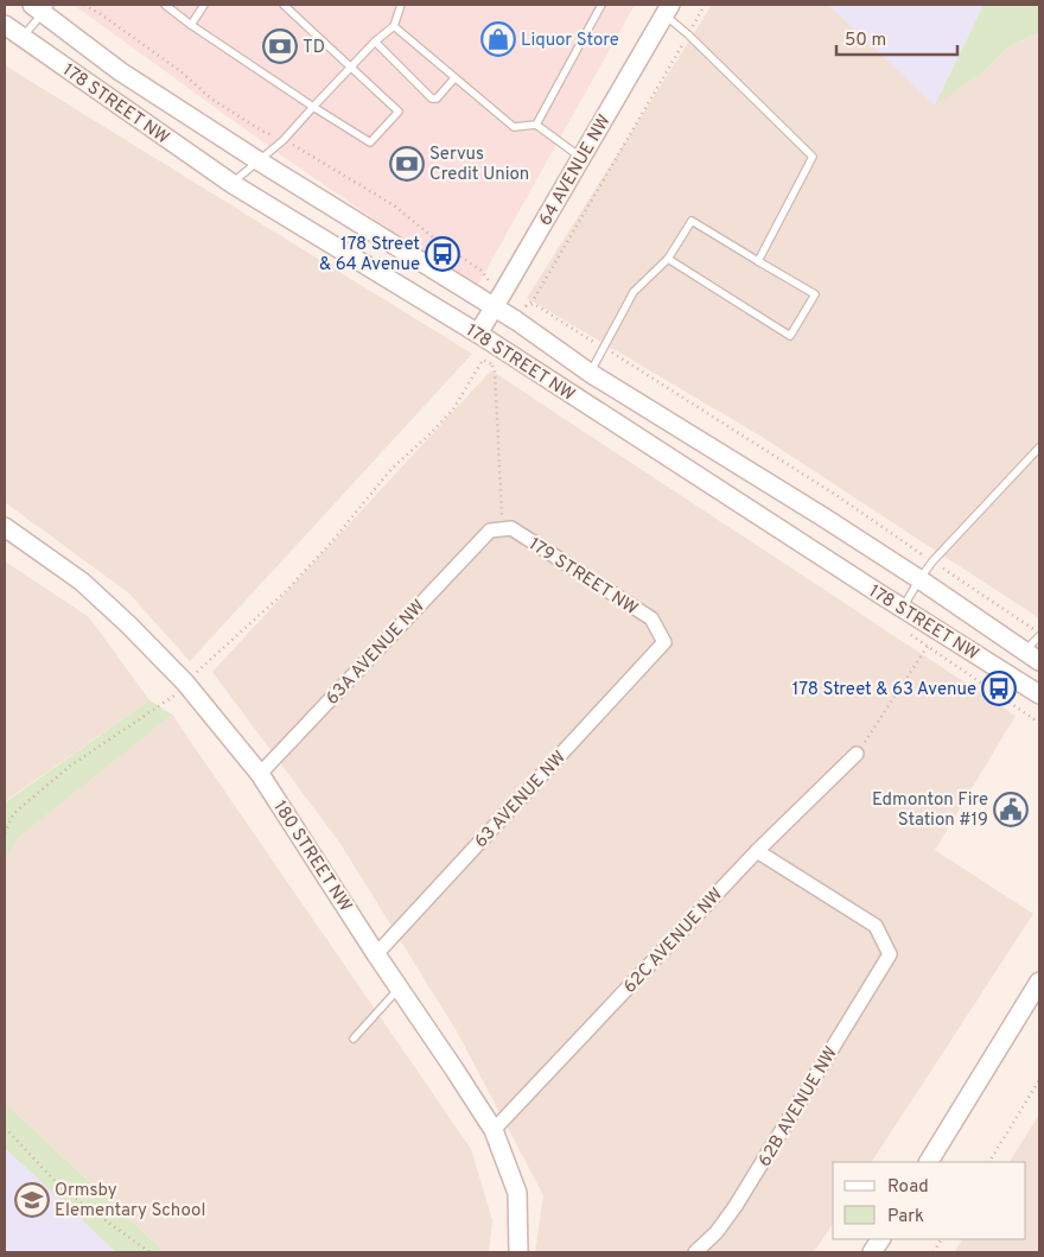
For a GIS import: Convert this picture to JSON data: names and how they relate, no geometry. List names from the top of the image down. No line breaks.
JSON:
{"streets":{"main road":["178 STREET NW","64 AVENUE NW","180 STREET NW"],"street":["179 STREET NW","63A AVENUE NW","63 AVENUE NW","62C AVENUE NW","62B AVENUE NW"]},"crossings":[["178 STREET NW","64 AVENUE NW"],["179 STREET NW","63A AVENUE NW"],["179 STREET NW","63 AVENUE NW"],["63A AVENUE NW","180 STREET NW"],["63 AVENUE NW","180 STREET NW"],["180 STREET NW","62C AVENUE NW"],["62C AVENUE NW","62B AVENUE NW"]],"places":{"shop":["Liquor Store"],"bank":["TD","Servus Credit Union"],"bus stop":["178 Street & 64 Avenue","178 Street & 63 Avenue"],"public building":["Edmonton Fire Station #19"],"school or university":["Ormsby Elementary School"]},"legend":["Road","Park"],"scale_bar":"50 m"}
